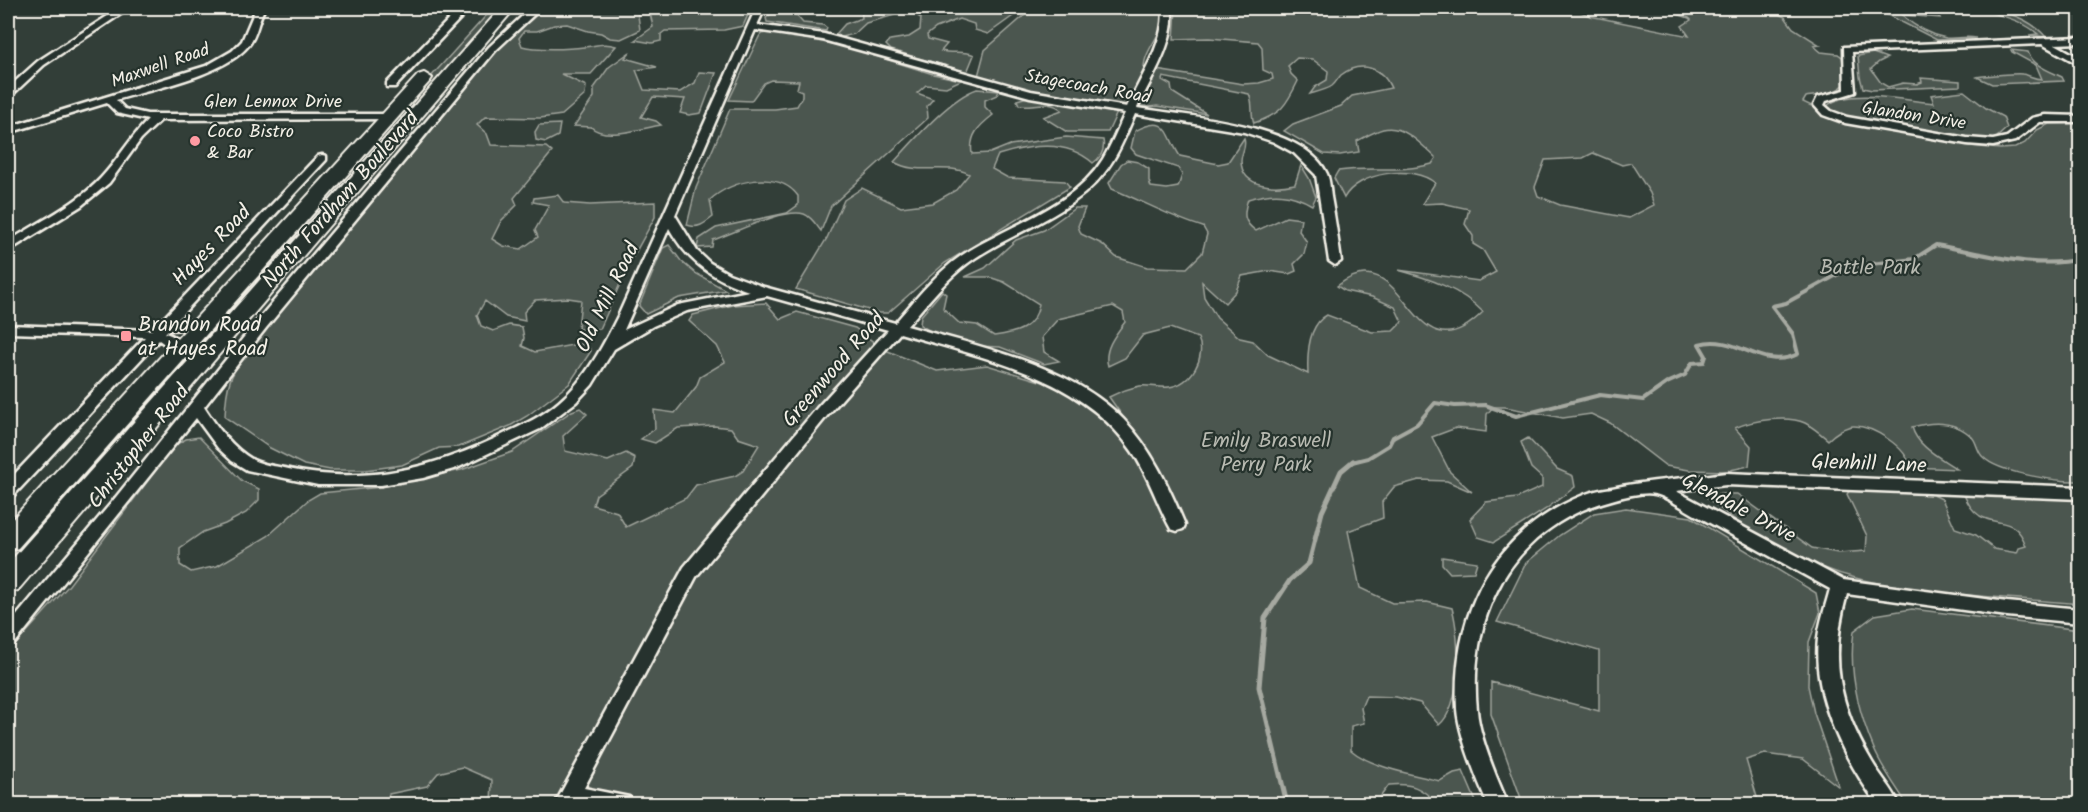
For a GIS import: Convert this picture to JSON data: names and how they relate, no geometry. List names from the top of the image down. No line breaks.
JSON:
{"streets":{"highway":["North Fordham Boulevard"],"street":["Maxwell Road","Stagecoach Road","Glen Lennox Drive","Glandon Drive","Hayes Road","Old Mill Road","Greenwood Road","Christopher Road","Glenhill Lane","Glendale Drive"]},"crossings":[["Maxwell Road","Glen Lennox Drive"],["Stagecoach Road","Old Mill Road"],["Stagecoach Road","Greenwood Road"],["Glen Lennox Drive","North Fordham Boulevard"],["Old Mill Road","Christopher Road"],["Glenhill Lane","Glendale Drive"]],"parks":["Battle Park","Emily Braswell Perry Park"],"places":{"other":["Coco Bistro & Bar"],"transit":["Brandon Road at Hayes Road"]}}
